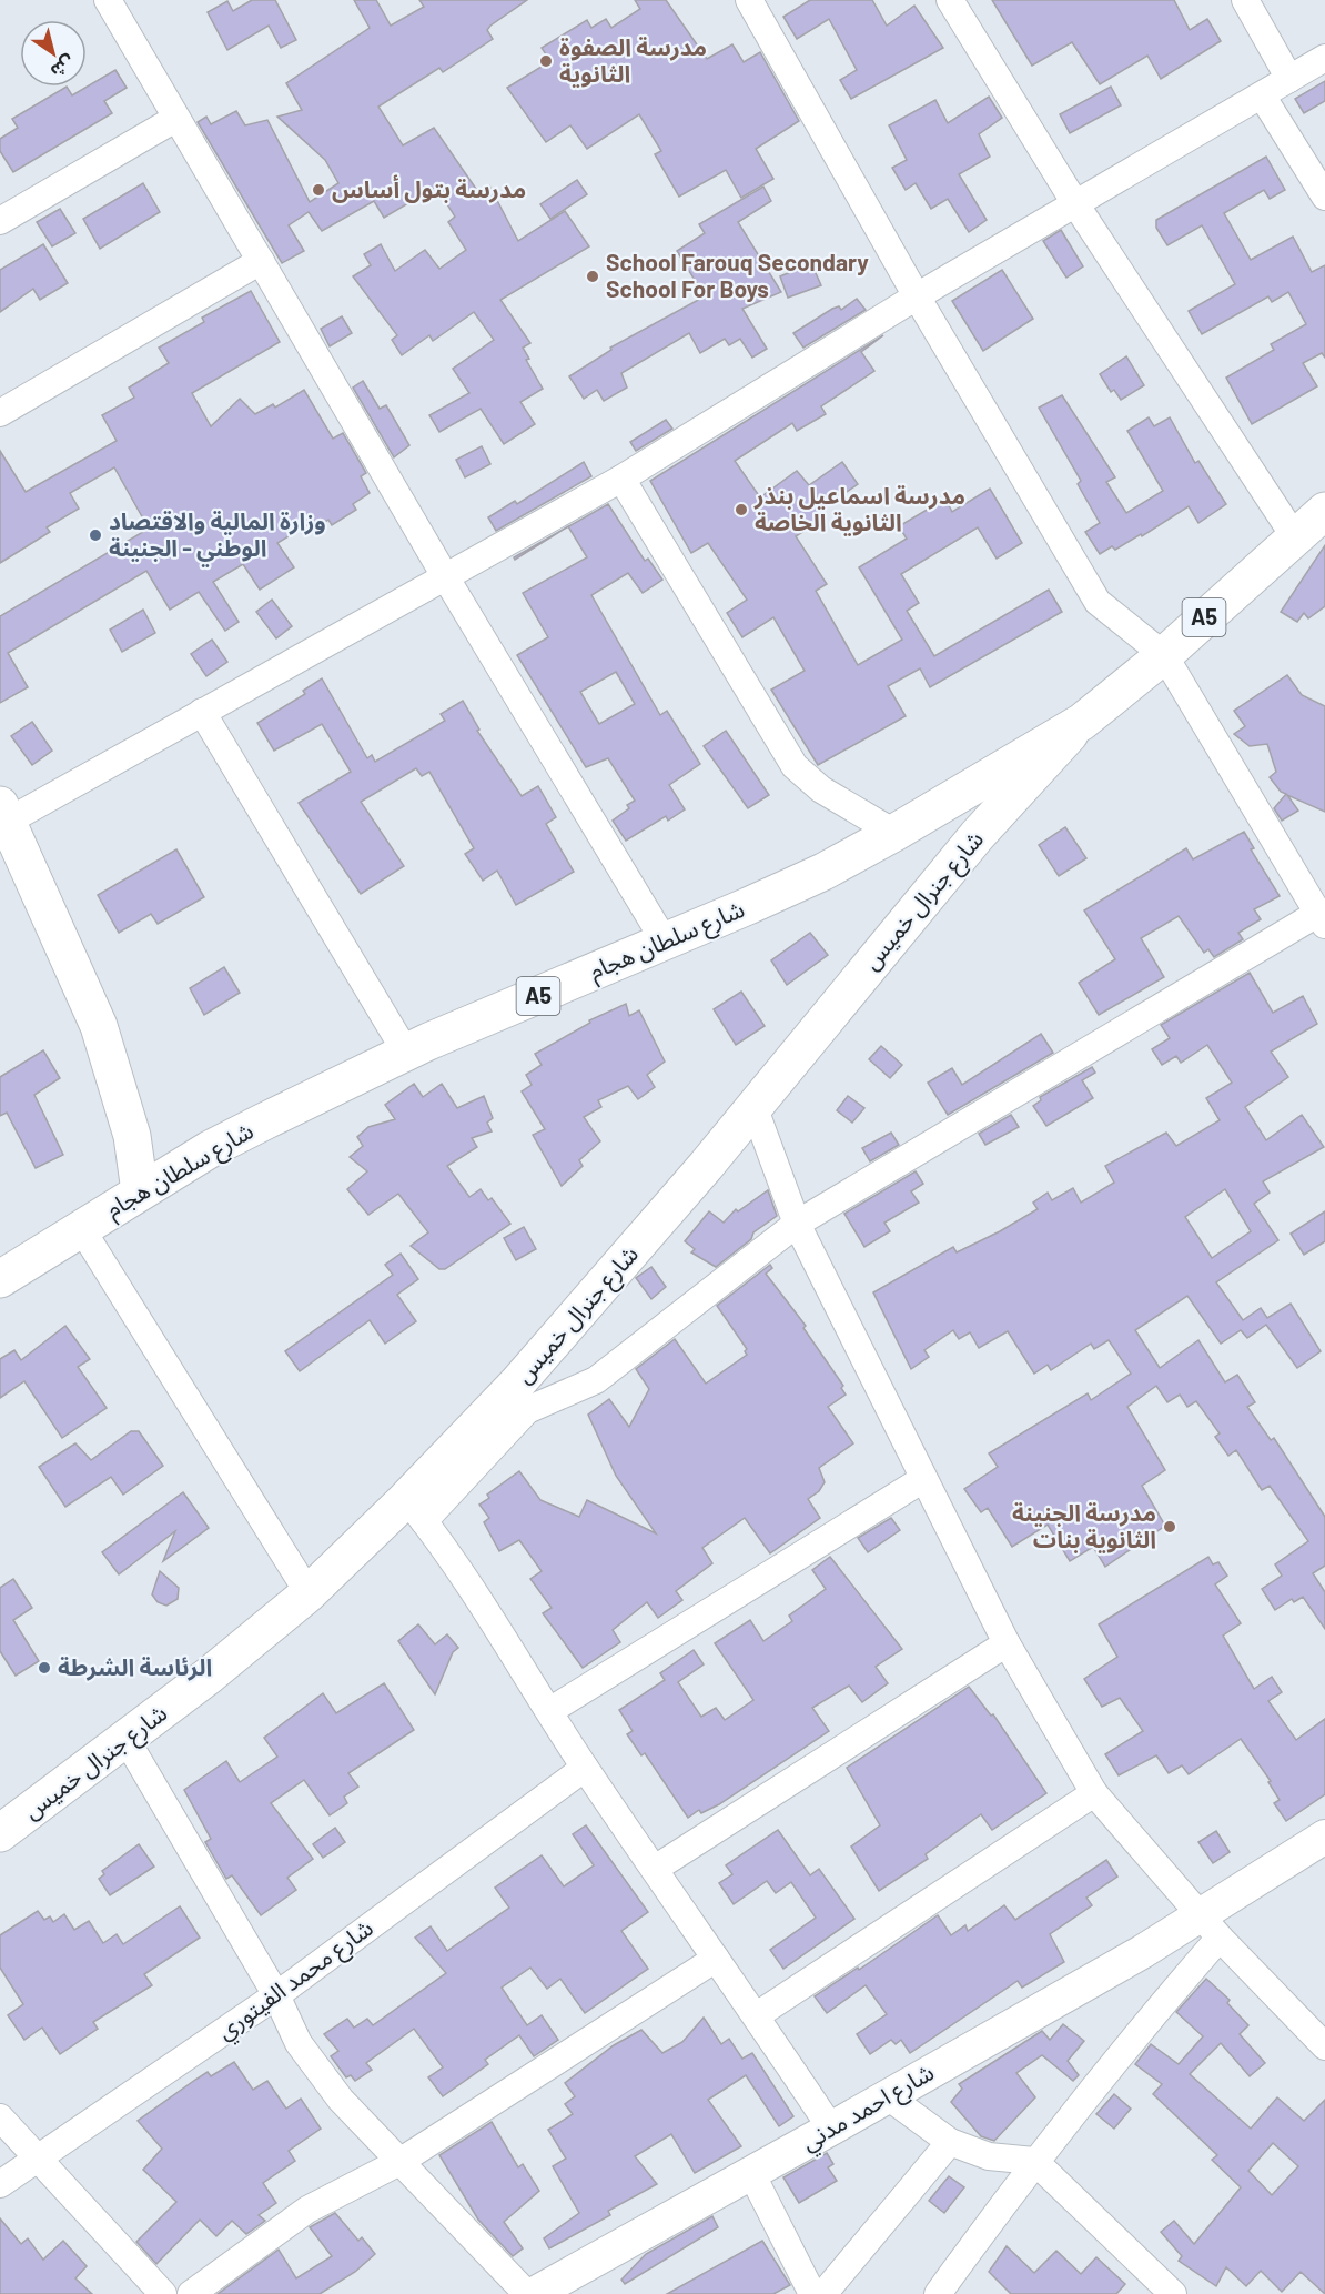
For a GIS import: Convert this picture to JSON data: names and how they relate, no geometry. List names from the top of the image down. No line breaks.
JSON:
{"streets":{"main road":["A5","شارع جنرال خميس","شارع سلطان هجام"],"street":["شارع محمد الفيتوري","شارع احمد مدني"]},"crossings":[["A5","شارع جنرال خميس"],["A5","شارع سلطان هجام"],["شارع جنرال خميس","شارع سلطان هجام"]],"places":["مدرسة الصفوة الثانوية","مدرسة بتول أساس","School Farouq Secondary School For Boys","مدرسة اسماعيل بنذر الثانوية الخاصة","وزارة المالية والاقتصاد الوطني - الجنينة","مدرسة الجنينة الثانوية بنات","الرئاسة الشرطة"],"north":"bottom right"}
